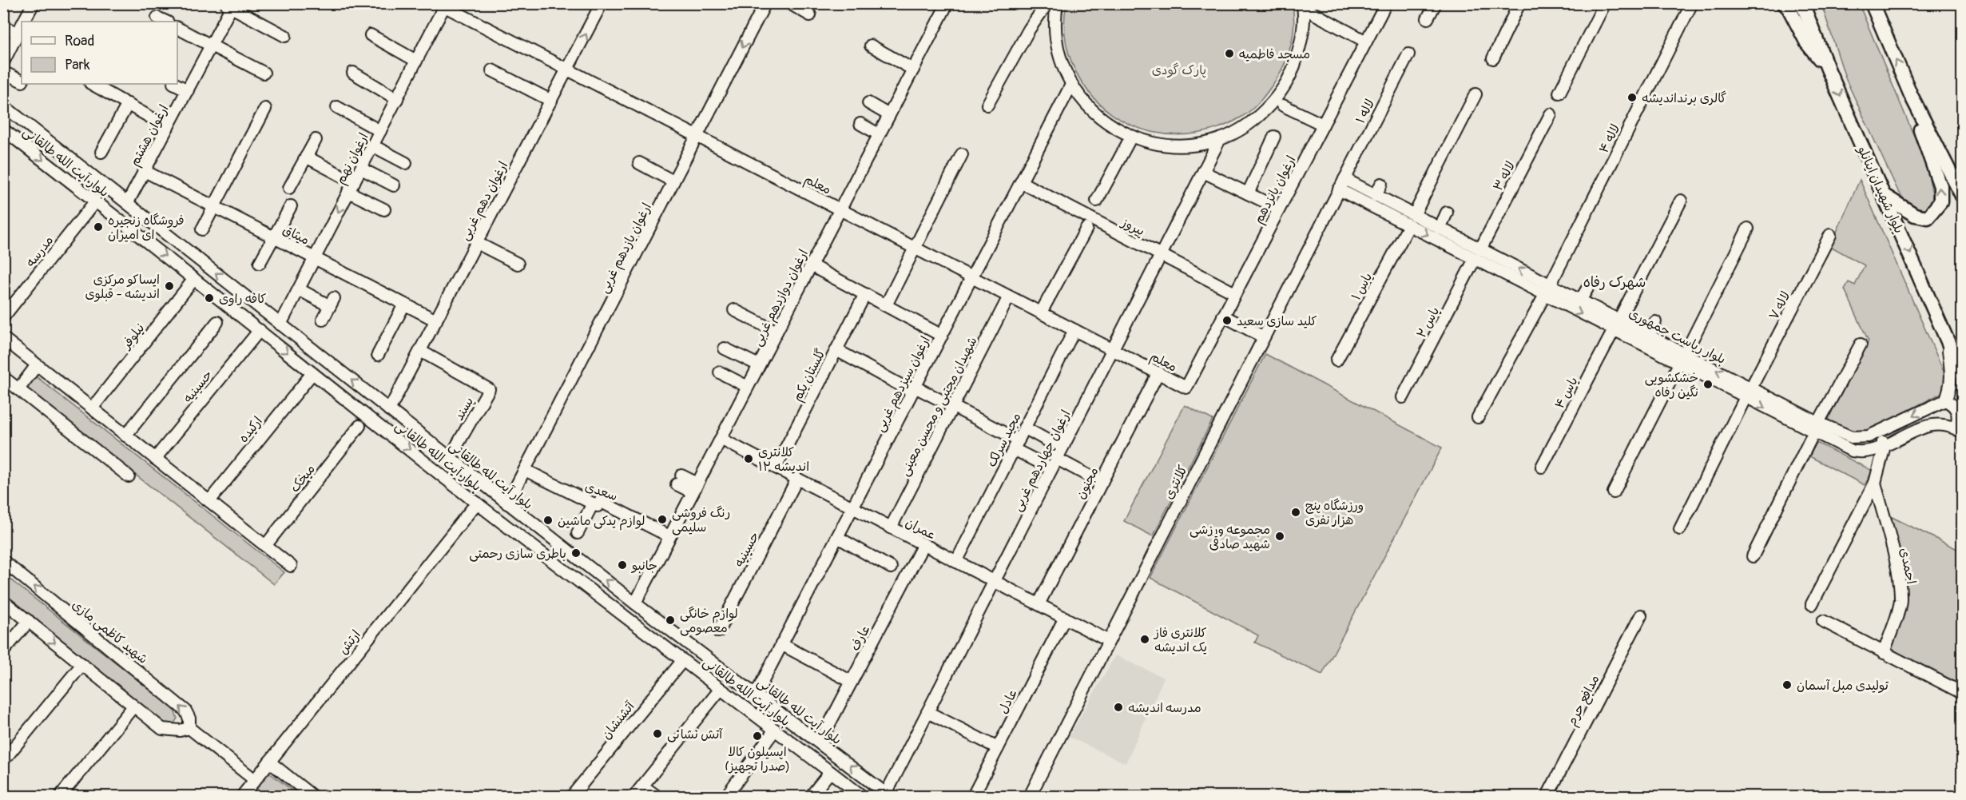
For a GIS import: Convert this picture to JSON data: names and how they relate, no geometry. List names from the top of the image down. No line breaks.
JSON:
{"streets":{"main road":["بلوار شهیدان اینانلو"],"street":["لاله ۱","ارغوان هشتم","لاله ۴","ارغوان نهم","بلوار آیت الله طالقانی","لاله ۳","معلم","ارغوان پانزدهم","ارغوان دهم غربی","پیروز","میثاق","ارغوان یازدهم غربی","مدرسه","یاس ۱","ارغوان دوازدهم غربی","لاله ۷","یاس ۲","نیلوفر","بلوار ریاست جمهوری","گلستان یکم","ارغوان سیزدهم غربی","حسینیه","یاس ۴","شهیدان مجتبی و محسن معینی","پسند","ارکیده","مجید سرلک","ارغوان چهاردهم غربی","بلوار آیت لله طالقانی","میخک","کلانتری","مجنون","سعدی","عمران","احمدی","شهید کاظمی مازی","عارف","ارتش","مدافع حرم","عادل","آتشنشان"]},"crossings":[["لاله ۱","بلوار ریاست جمهوری"],["لاله ۱","کلانتری"],["ارغوان هشتم","بلوار آیت الله طالقانی"],["ارغوان هشتم","میثاق"],["ارغوان هشتم","بلوار آیت لله طالقانی"],["لاله ۴","بلوار ریاست جمهوری"],["ارغوان نهم","معلم"],["ارغوان نهم","میثاق"],["ارغوان نهم","بلوار آیت لله طالقانی"],["بلوار آیت الله طالقانی","مدرسه"],["بلوار آیت الله طالقانی","نیلوفر"],["بلوار آیت الله طالقانی","حسینیه"],["بلوار آیت الله طالقانی","ارکیده"],["بلوار آیت الله طالقانی","بلوار آیت لله طالقانی"],["بلوار آیت الله طالقانی","ارتش"],["بلوار آیت الله طالقانی","آتشنشان"],["لاله ۳","یاس ۲"],["لاله ۳","بلوار ریاست جمهوری"],["معلم","ارغوان پانزدهم"],["معلم","ارغوان دهم غربی"],["معلم","ارغوان یازدهم غربی"],["معلم","ارغوان دوازدهم غربی"],["معلم","ارغوان سیزدهم غربی"],["معلم","شهیدان مجتبی و محسن معینی"],["معلم","مجید سرلک"],["معلم","ارغوان چهاردهم غربی"],["معلم","مجنون"],["ارغوان پانزدهم","پیروز"],["ارغوان دهم غربی","میثاق"],["ارغوان دهم غربی","پسند"],["ارغوان دهم غربی","بلوار آیت لله طالقانی"],["پیروز","ارغوان سیزدهم غربی"],["پیروز","ارغوان چهاردهم غربی"],["ارغوان یازدهم غربی","بلوار آیت لله طالقانی"],["ارغوان یازدهم غربی","سعدی"],["یاس ۱","بلوار ریاست جمهوری"],["ارغوان دوازدهم غربی","بلوار آیت لله طالقانی"],["ارغوان دوازدهم غربی","سعدی"],["ارغوان دوازدهم غربی","عمران"],["لاله ۷","بلوار ریاست جمهوری"],["یاس ۲","بلوار ریاست جمهوری"],["بلوار ریاست جمهوری","یاس ۴"],["بلوار ریاست جمهوری","کلانتری"],["گلستان یکم","عمران"],["ارغوان سیزدهم غربی","بلوار آیت لله طالقانی"],["ارغوان سیزدهم غربی","عمران"],["حسینیه","عمران"],["شهیدان مجتبی و محسن معینی","عمران"],["پسند","بلوار آیت لله طالقانی"],["مجید سرلک","عمران"],["ارغوان چهاردهم غربی","بلوار آیت لله طالقانی"],["ارغوان چهاردهم غربی","عمران"],["بلوار آیت لله طالقانی","عارف"],["کلانتری","عمران"],["مجنون","عمران"],["عمران","عارف"],["عمران","عادل"]],"one_way":["بلوار آیت لله طالقانی"],"districts":["شهرک رفاه"],"parks":["پارک گودی"],"places":["مسجد فاطمیه","گالری برنداندیشه","فروشگاه زنجیره ای امیران","ایساکو مرکزی اندیشه - قبلوی","کافه راوی","کلید سازی سعید","خشکشویی نگین رفاه","کلانتری ۱۲ اندیشه","ورزشگاه پنج هزار نفری","رنگ فروشی سلیمی","لوازم یدکی ماشین","مجموعه ورزشی شهید صادقی","باطری سازی رحمتی","جانبو","لوازم خانگی معصومی","کلانتری فاز یک اندیشه","تولیدی مبل آسمان","مدرسه اندیشه","آتش نشانی","اپسیلون کالا (صدرا تجهیز)"],"legend":["Road","Park"]}
